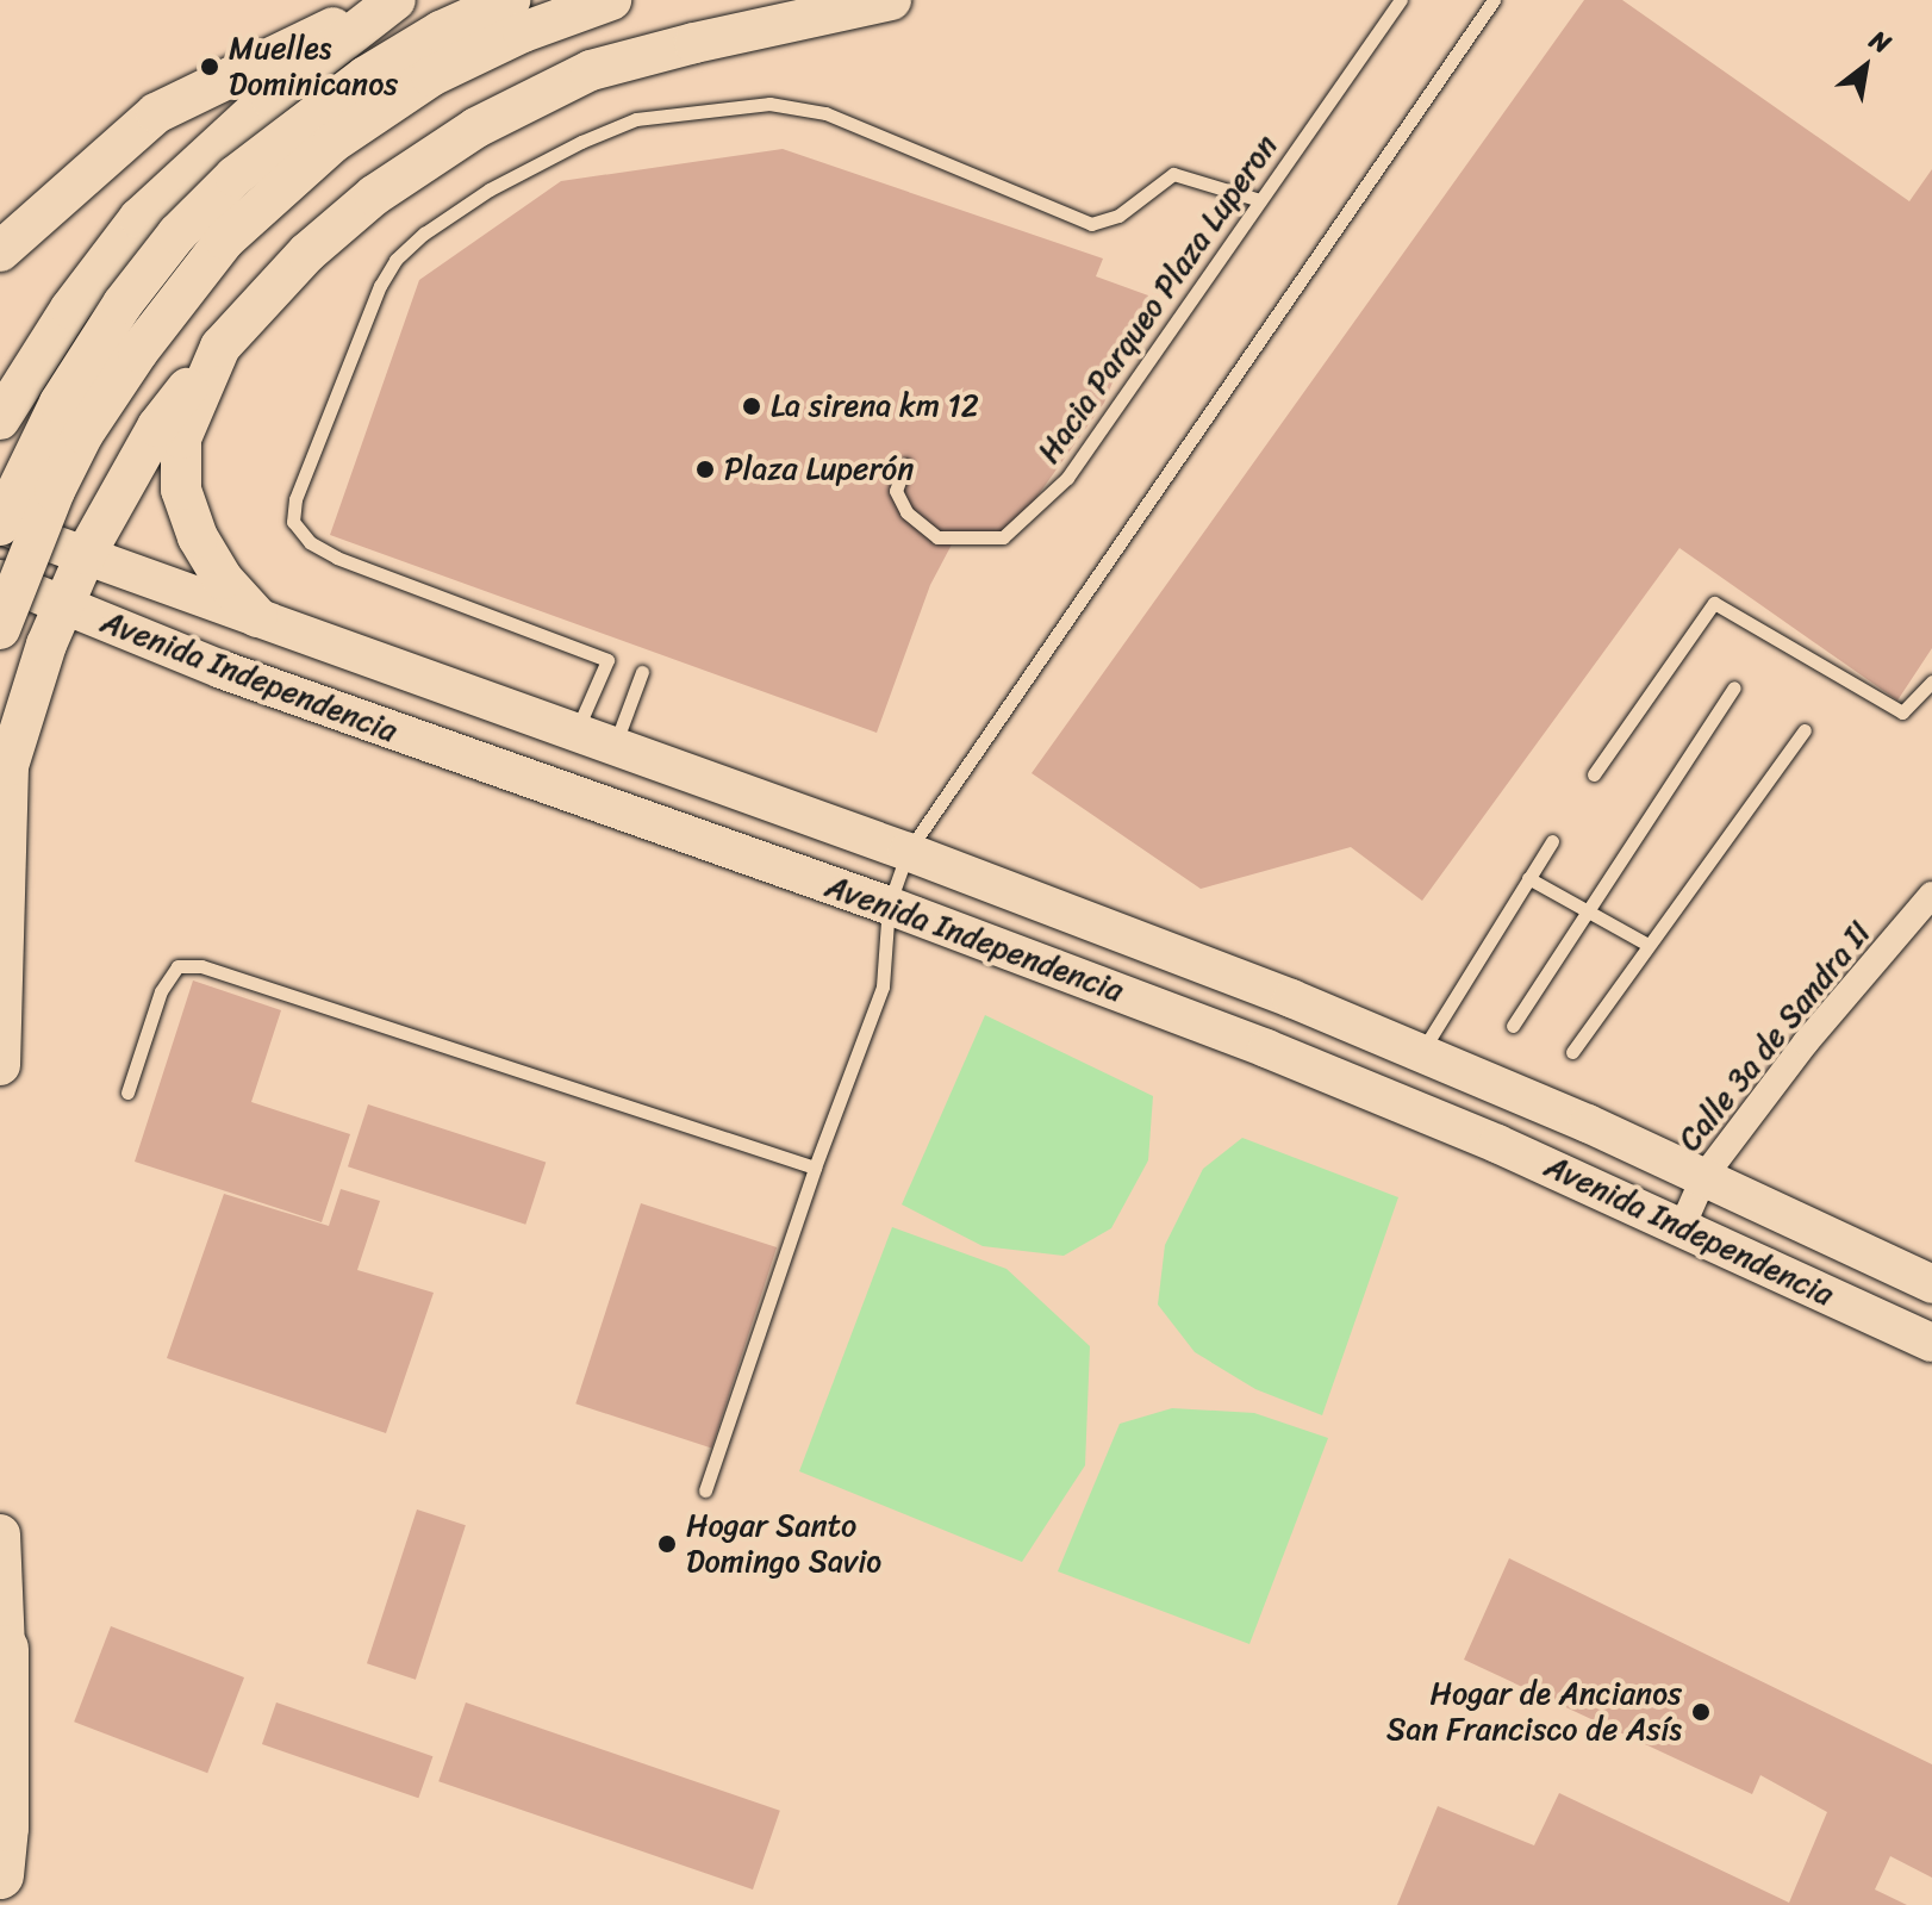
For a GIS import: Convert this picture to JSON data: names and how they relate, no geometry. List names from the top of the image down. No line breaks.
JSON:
{"streets":{"main road":["Avenida Independencia"],"street":["Calle 3a de Sandra II"],"lane":["Hacia Parqueo Plaza Luperon"]},"crossings":[["Avenida Independencia","Calle 3a de Sandra II"]],"places":["Muelles Dominicanos","La sirena km 12","Plaza Luperón","Hogar Santo Domingo Savio","Hogar de Ancianos San Francisco de Asís"],"north":"top right"}
